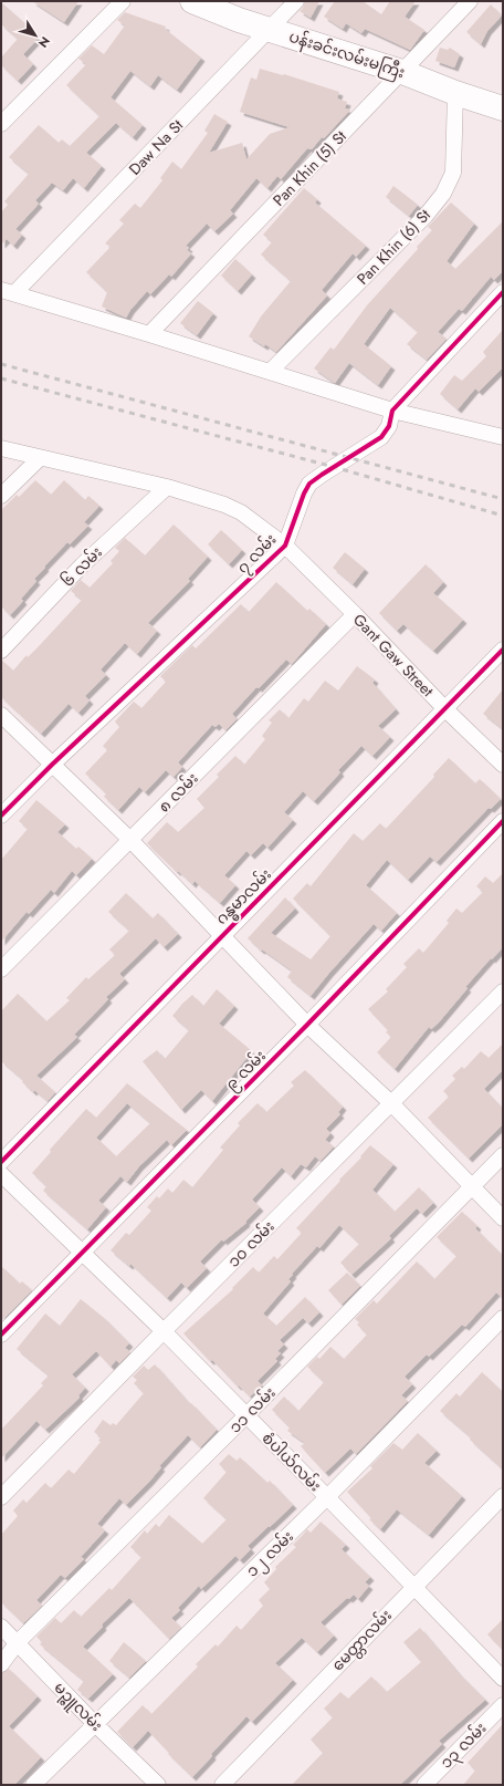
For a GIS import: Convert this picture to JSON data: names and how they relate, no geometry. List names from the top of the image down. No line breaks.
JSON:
{"streets":{"main road":["ပန်းခင်းလမ်းမကြီး"],"street":["Daw Na St","Pan Khin (5) St","Pan Khin (6) St","၇ လမ်း","၆ လမ်း","Gant Gaw Street","၈ လမ်း","ဂန္ဓမာလမ်း","၉ လမ်း","၁၀ လမ်း","၁၁ လမ်း","စံပါယ်လမ်း","၁၂ လမ်း","မေတ္တာလမ်း","မဉ္ဇူလမ်း","၁၃ လမ်း"]},"crossings":[["ပန်းခင်းလမ်းမကြီး","Daw Na St"],["ပန်းခင်းလမ်းမကြီး","Pan Khin (5) St"],["ပန်းခင်းလမ်းမကြီး","Pan Khin (6) St"],["၇ လမ်း","Gant Gaw Street"],["၆ လမ်း","Gant Gaw Street"],["Gant Gaw Street","၈ လမ်း"],["Gant Gaw Street","ဂန္ဓမာလမ်း"],["၉ လမ်း","စံပါယ်လမ်း"],["၁၀ လမ်း","စံပါယ်လမ်း"],["၁၁ လမ်း","စံပါယ်လမ်း"],["၁၁ လမ်း","မဉ္ဇူလမ်း"],["စံပါယ်လမ်း","၁၂ လမ်း"],["စံပါယ်လမ်း","မေတ္တာလမ်း"],["၁၂ လမ်း","မဉ္ဇူလမ်း"]],"north":"bottom right"}
